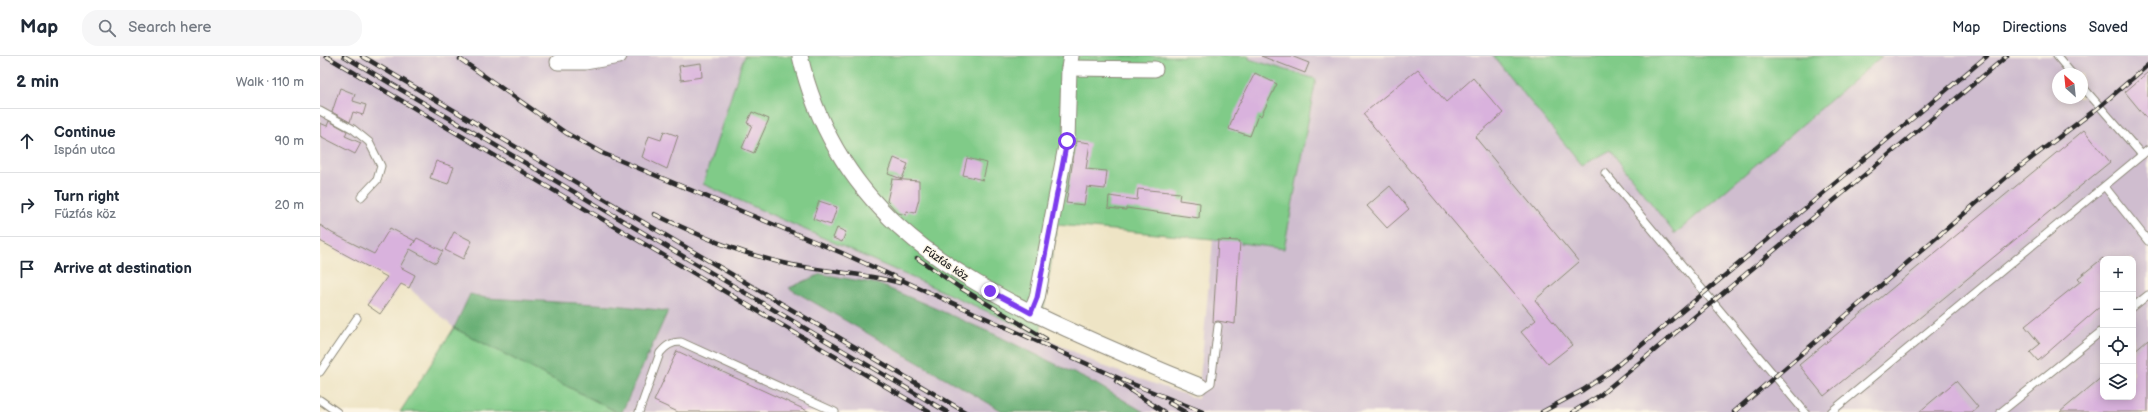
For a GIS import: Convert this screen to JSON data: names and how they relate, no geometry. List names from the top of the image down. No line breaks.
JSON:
{"streets":{"street":["Fűzfás köz"]},"north":"top left","page":{"header":"Map","search":"Search here","nav":["Map","Directions","Saved"],"heading":["2 min","Walk · 110 m"],"list":[["Continue","Ispán utca","90 m"],["Turn right","Fűzfás köz","20 m"],"Arrive at destination"],"map_buttons":["+","−"]}}
